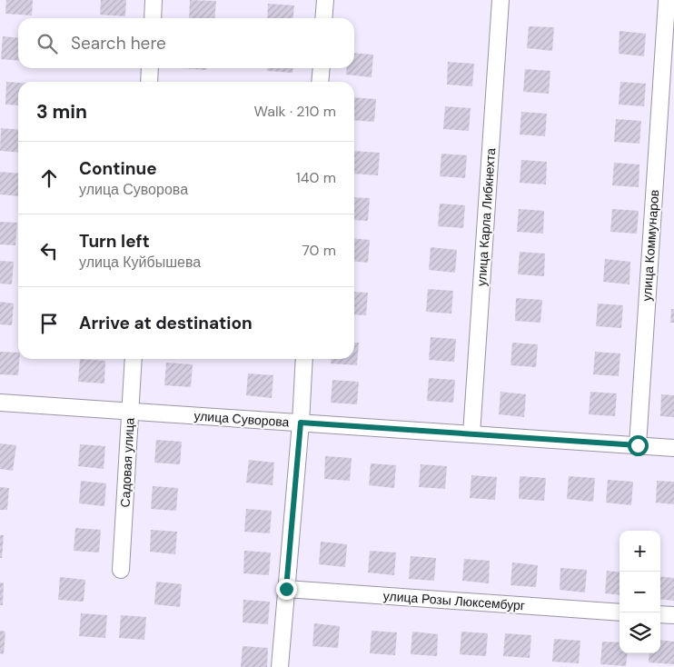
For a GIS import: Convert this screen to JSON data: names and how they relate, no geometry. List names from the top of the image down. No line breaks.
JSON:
{"streets":{"street":["улица Карла Либкнехта","улица Коммунаров","улица Суворова","Садовая улица","улица Розы Люксембург"]},"crossings":[["улица Карла Либкнехта","улица Суворова"],["улица Коммунаров","улица Суворова"],["улица Суворова","Садовая улица"]],"page":{"search":"Search here","heading":["3 min","Walk · 210 m"],"list":[["Continue","улица Суворова","140 m"],["Turn left","улица Куйбышева","70 m"],"Arrive at destination"],"map_buttons":["+","−"]}}
